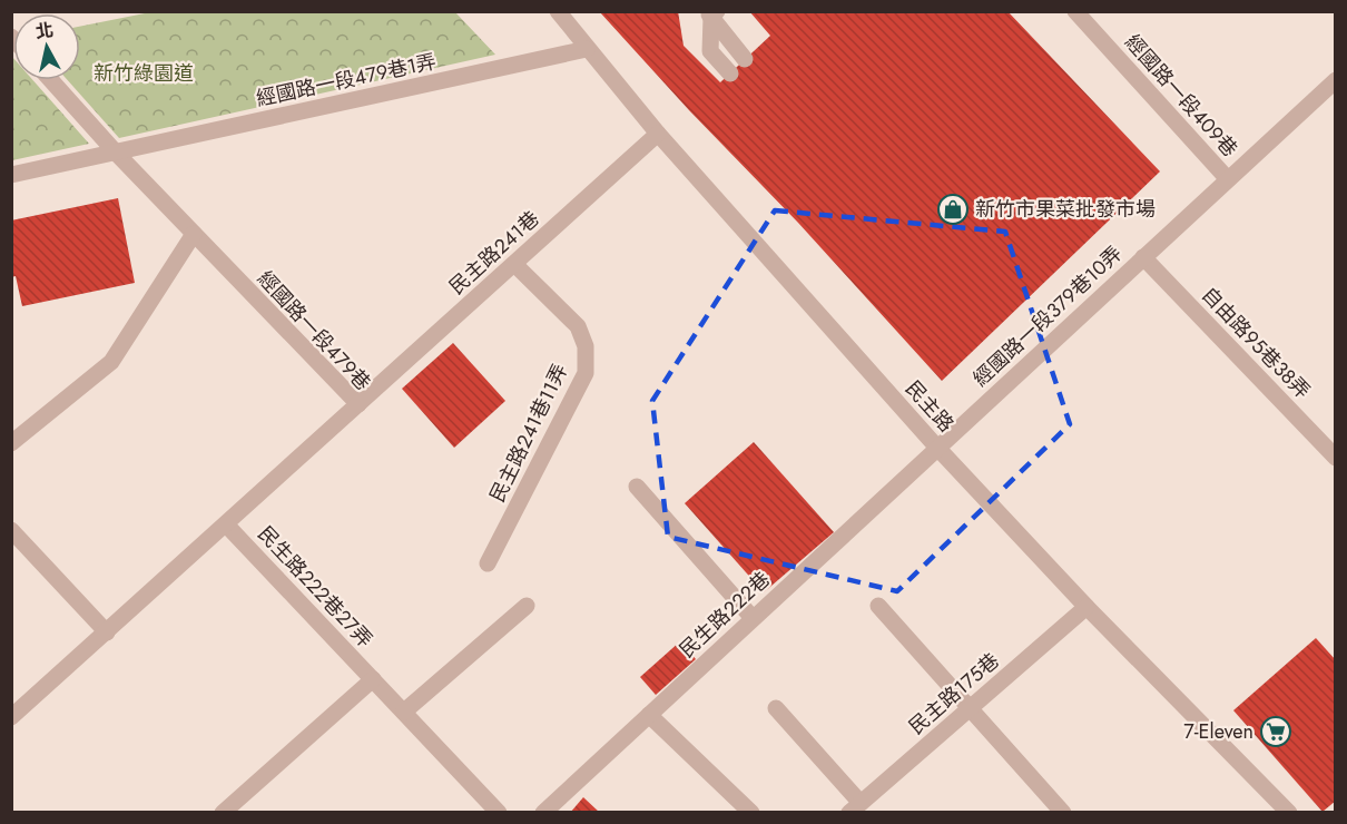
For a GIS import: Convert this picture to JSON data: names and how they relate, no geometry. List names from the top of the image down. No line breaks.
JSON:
{"streets":{"street":["經國路一段479巷1弄","經國路一段409巷","民主路241巷","經國路一段379巷10弄","經國路一段479巷","自由路95巷38弄","民主路","民主路241巷11弄","民生路222巷27弄","民生路222巷","民主路175巷"]},"crossings":[["經國路一段479巷1弄","經國路一段479巷"],["經國路一段479巷1弄","民主路"],["經國路一段409巷","經國路一段379巷10弄"],["民主路241巷","經國路一段479巷"],["民主路241巷","民主路"],["民主路241巷","民主路241巷11弄"],["經國路一段379巷10弄","自由路95巷38弄"],["經國路一段379巷10弄","民主路"],["經國路一段379巷10弄","民生路222巷"],["經國路一段479巷","民生路222巷27弄"],["民主路","民生路222巷"],["民主路","民主路175巷"]],"parks":["新竹綠園道"],"places":{"shop":["新竹市果菜批發市場"],"supermarket":["7-Eleven"]},"north":"top"}
